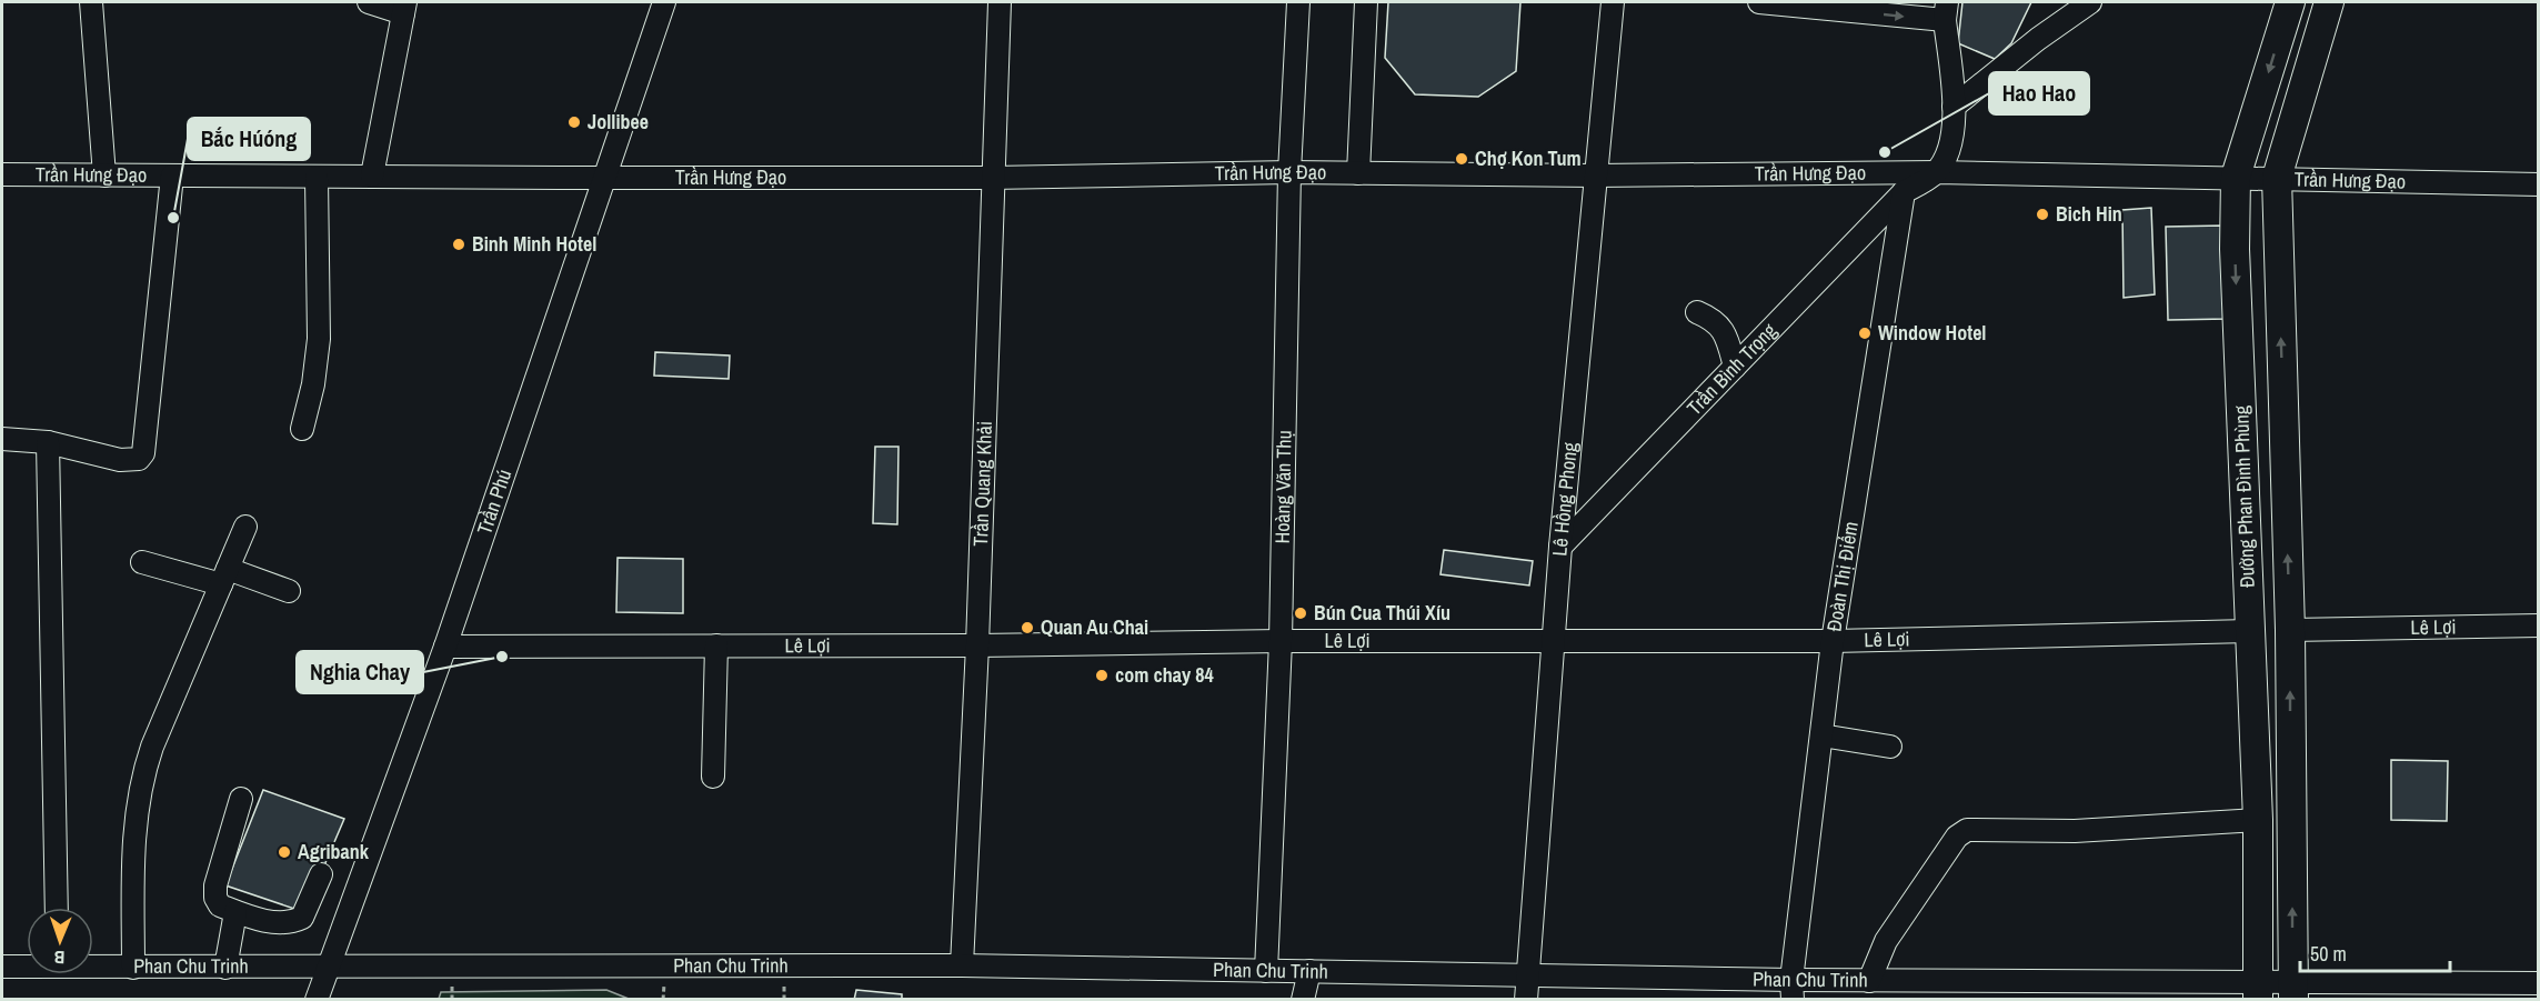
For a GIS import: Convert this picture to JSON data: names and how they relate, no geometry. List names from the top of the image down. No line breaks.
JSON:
{"streets":{"main road":["Đường Phan Đình Phùng"],"street":["Trần Hưng Đạo","Trần Bình Trọng","Trần Quang Khải","Hoàng Văn Thụ","Lê Hồng Phong","Trần Phú","Đoàn Thị Điểm","Lê Lợi","Phan Chu Trinh"]},"crossings":[["Trần Hưng Đạo","Trần Quang Khải"],["Trần Hưng Đạo","Hoàng Văn Thụ"],["Trần Hưng Đạo","Đường Phan Đình Phùng"],["Trần Hưng Đạo","Lê Hồng Phong"],["Trần Hưng Đạo","Trần Phú"],["Trần Bình Trọng","Lê Hồng Phong"],["Trần Bình Trọng","Đoàn Thị Điểm"],["Trần Quang Khải","Lê Lợi"],["Trần Quang Khải","Phan Chu Trinh"],["Hoàng Văn Thụ","Lê Lợi"],["Hoàng Văn Thụ","Phan Chu Trinh"],["Đường Phan Đình Phùng","Lê Lợi"],["Đường Phan Đình Phùng","Phan Chu Trinh"],["Lê Hồng Phong","Lê Lợi"],["Lê Hồng Phong","Phan Chu Trinh"],["Trần Phú","Lê Lợi"],["Trần Phú","Phan Chu Trinh"],["Đoàn Thị Điểm","Lê Lợi"],["Đoàn Thị Điểm","Phan Chu Trinh"]],"places":["Jollibee","Hao Hao","Chợ Kon Tum","Bich Hin","Bắc Húóng","Binh Minh Hotel","Window Hotel","Bún Cua Thúi Xíu","Quan Au Chai","Nghia Chay","com chay 84","Agribank"],"scale_bar":"50 m","north":"bottom"}
